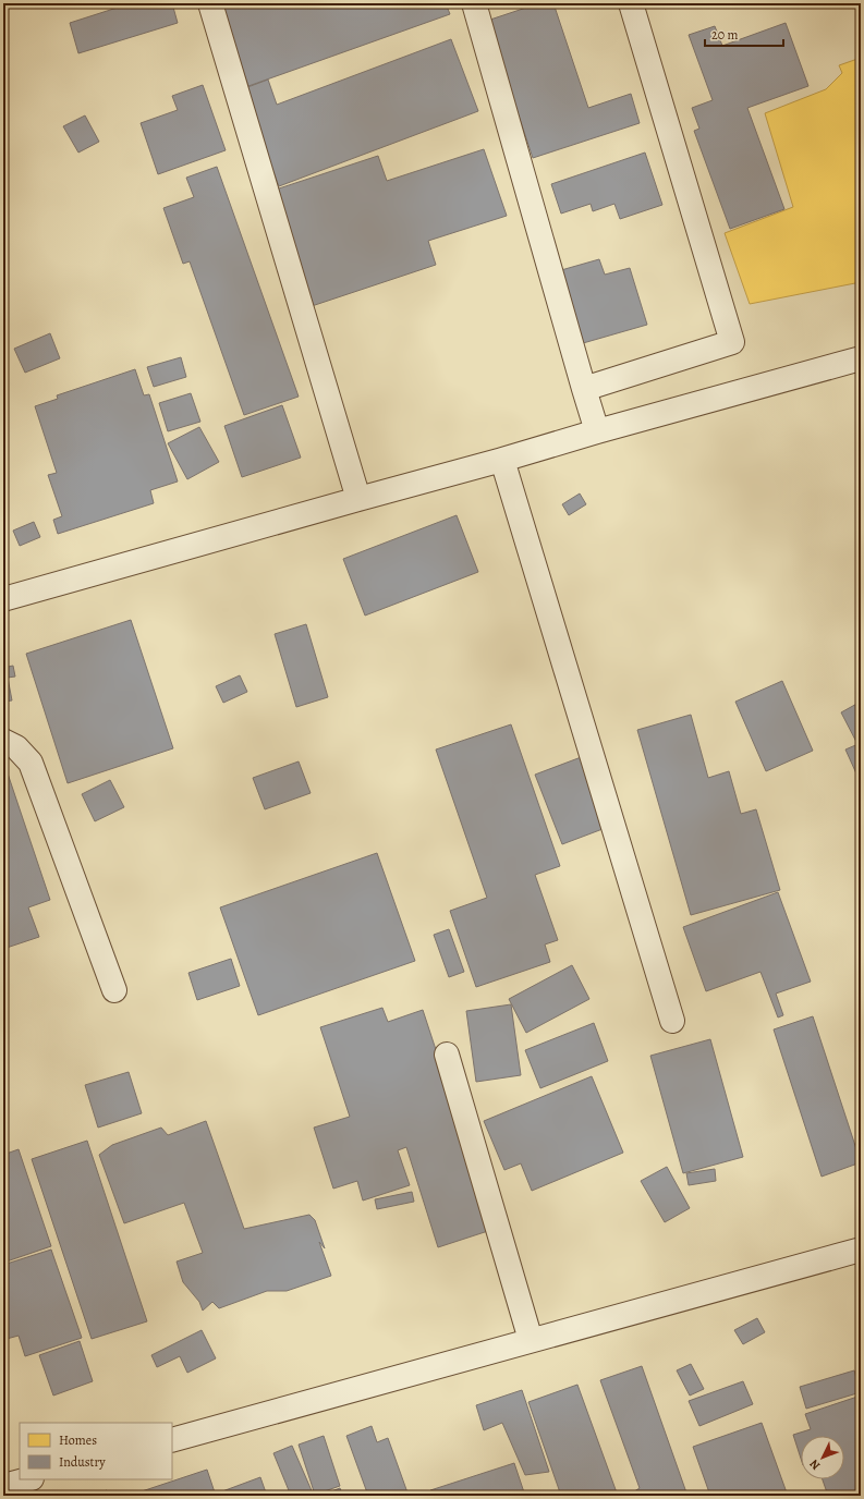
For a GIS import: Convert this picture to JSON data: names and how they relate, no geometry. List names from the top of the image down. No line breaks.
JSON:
{"legend":["Homes","Industry"],"scale_bar":"20 m","north":"bottom left"}
